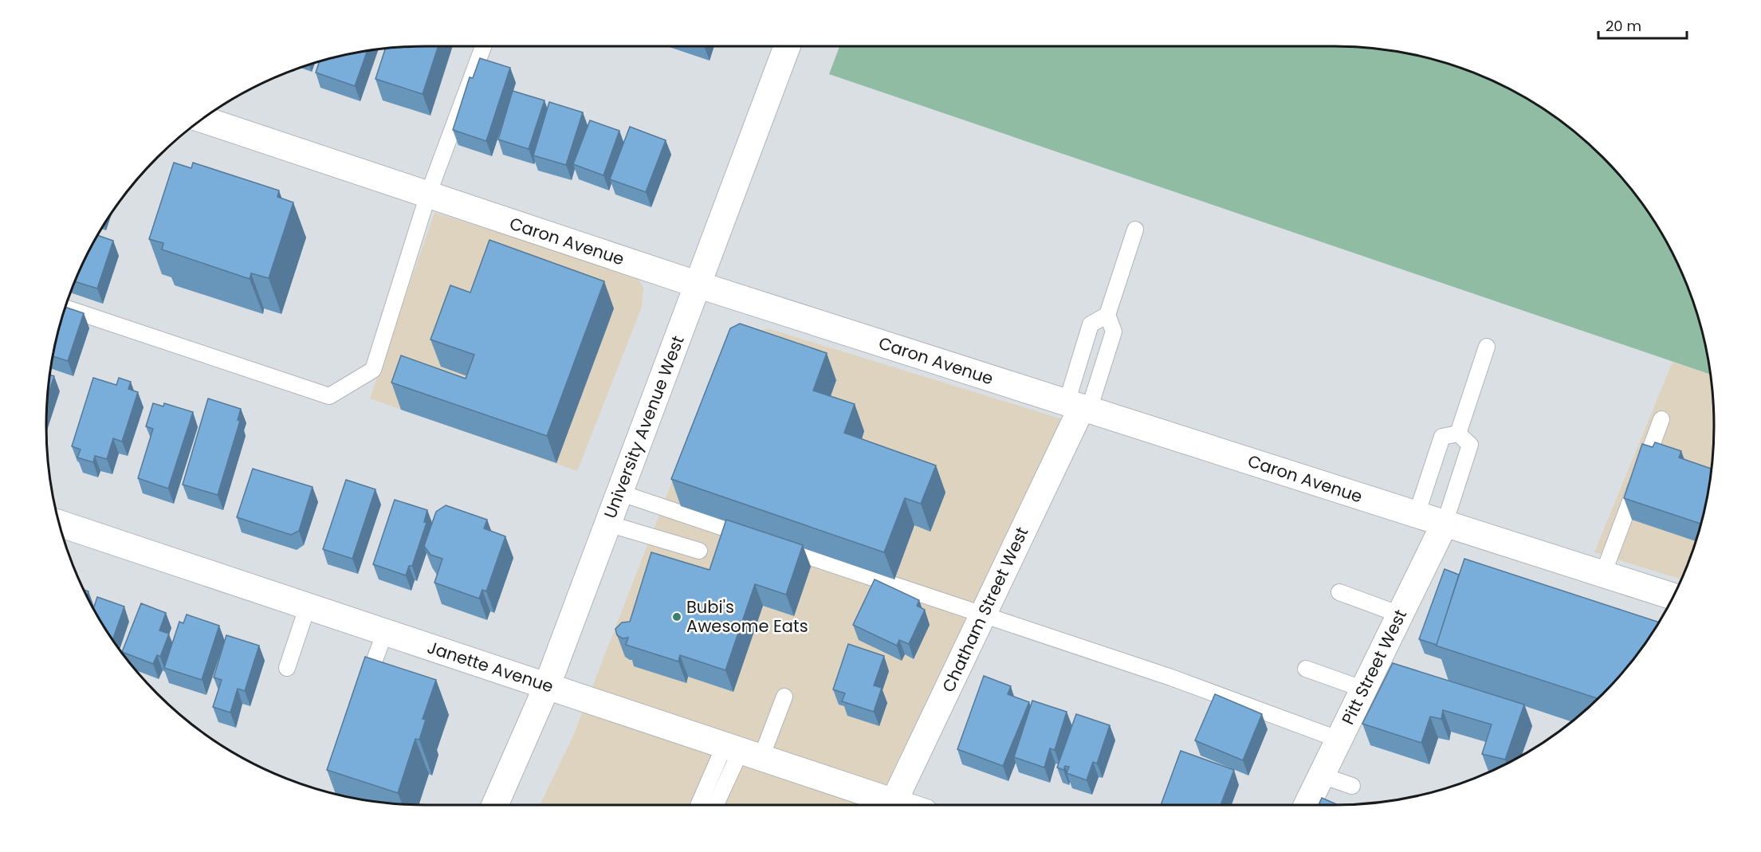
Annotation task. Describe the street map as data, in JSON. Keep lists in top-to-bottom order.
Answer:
{
  "streets": {
    "street": [
      "Caron Avenue",
      "University Avenue West",
      "Chatham Street West",
      "Janette Avenue",
      "Pitt Street West"
    ]
  },
  "crossings": [
    ["Caron Avenue", "University Avenue West"],
    ["Caron Avenue", "Chatham Street West"],
    ["Caron Avenue", "Pitt Street West"],
    ["University Avenue West", "Janette Avenue"]
  ],
  "places": ["Bubi's Awesome Eats"],
  "scale_bar": "20 m"
}
